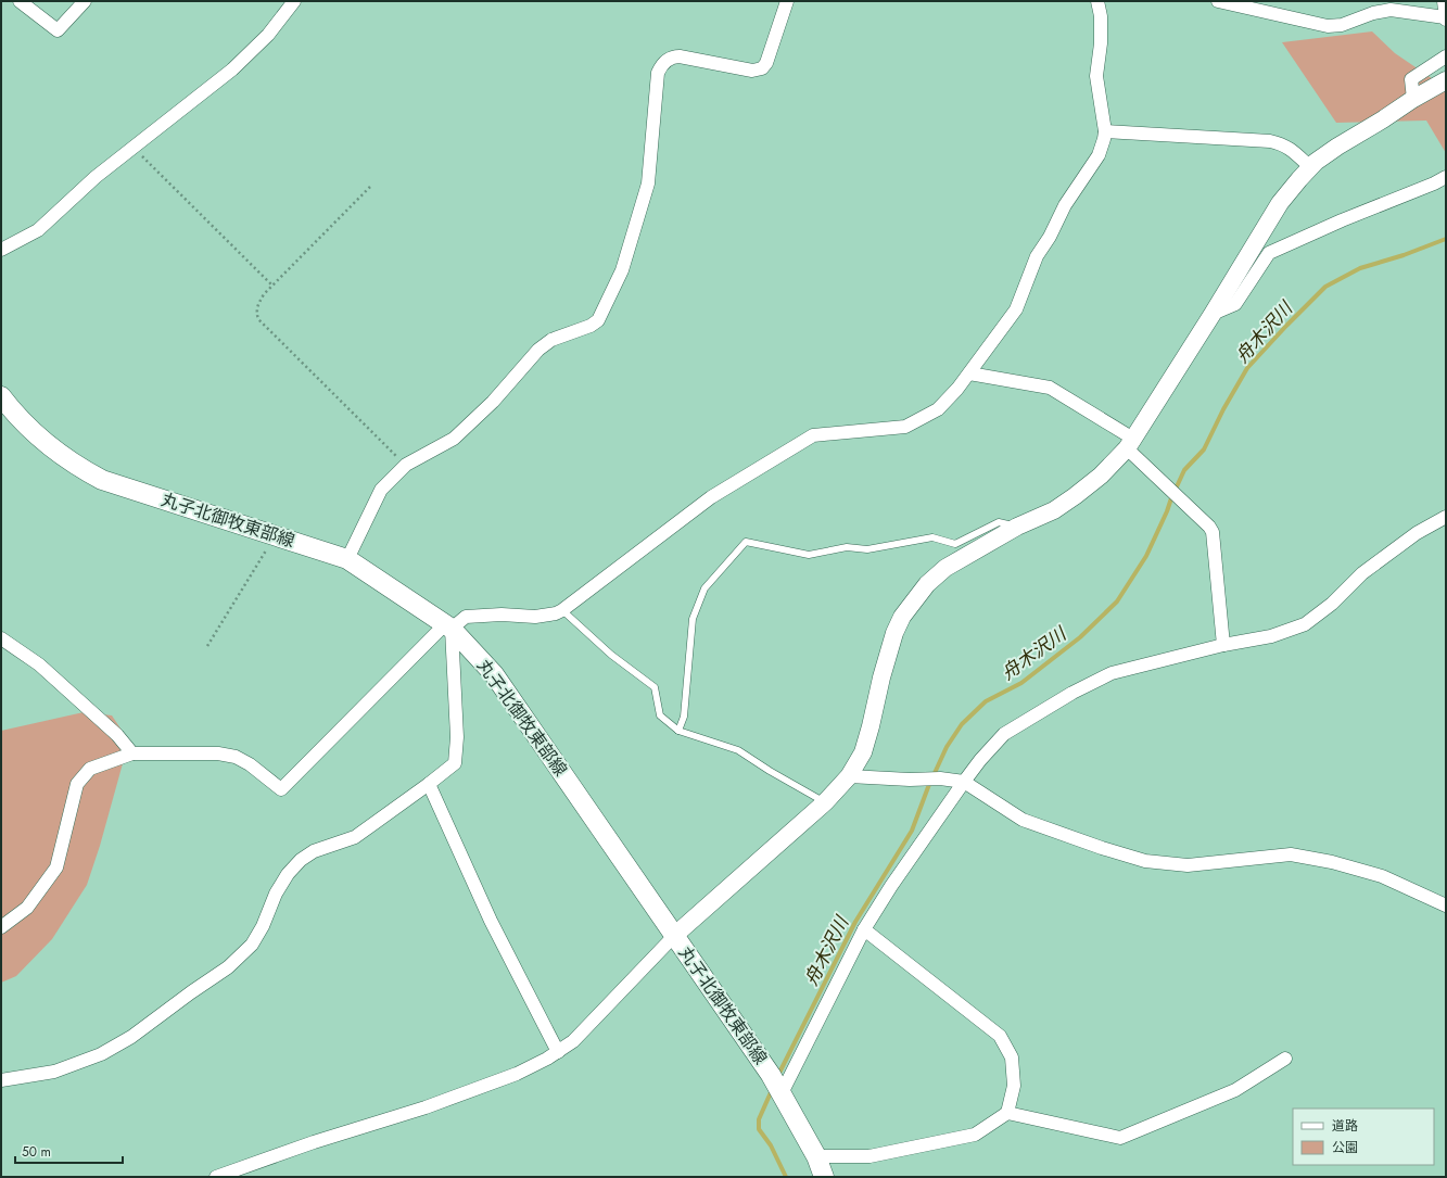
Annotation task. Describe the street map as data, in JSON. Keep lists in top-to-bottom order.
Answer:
{
  "streets": {
    "main road": ["丸子北御牧東部線"]
  },
  "water": ["舟木沢川"],
  "legend": ["道路", "公園"],
  "scale_bar": "50 m"
}
